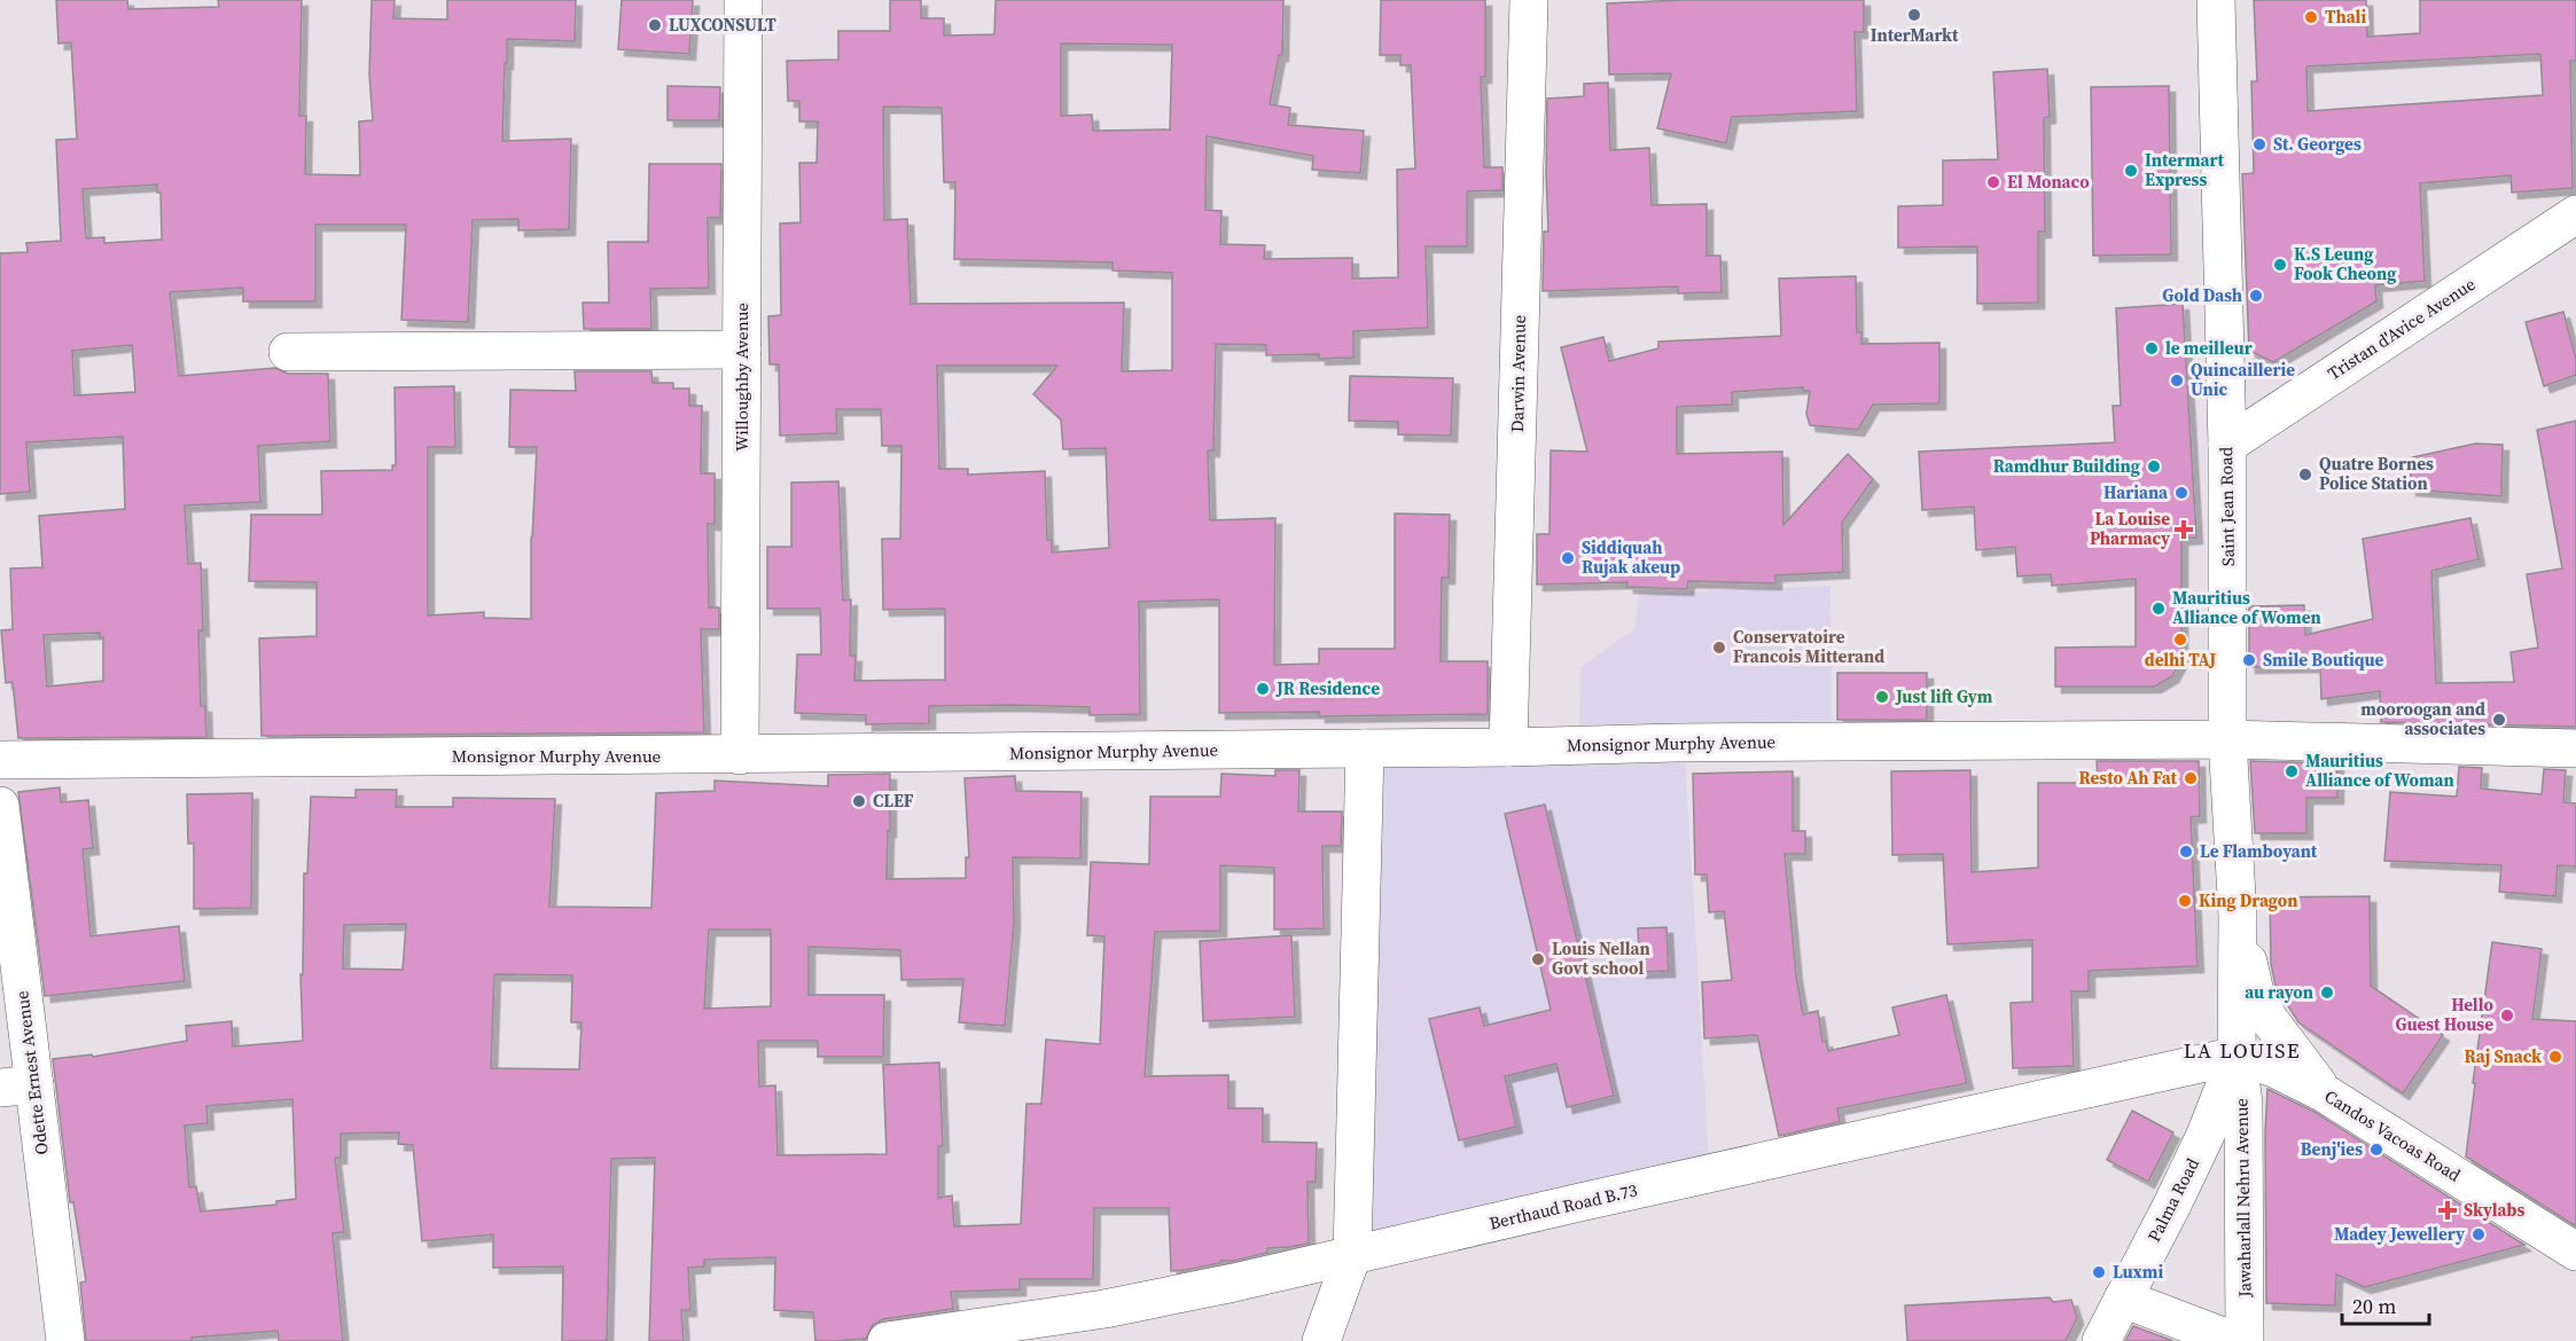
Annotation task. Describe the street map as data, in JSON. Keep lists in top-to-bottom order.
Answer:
{
  "streets": {
    "street": [
      "Tristan d'Avice Avenue",
      "Darwin Avenue",
      "Willoughby Avenue",
      "Saint Jean Road",
      "Monsignor Murphy Avenue",
      "Odette Ernest Avenue",
      "Candos Vacoas Road",
      "Jawaharlall Nehru Avenue",
      "Palma Road",
      "Berthaud Road B.73"
    ]
  },
  "crossings": [
    ["Tristan d'Avice Avenue", "Saint Jean Road"],
    ["Darwin Avenue", "Monsignor Murphy Avenue"],
    ["Willoughby Avenue", "Monsignor Murphy Avenue"],
    ["Saint Jean Road", "Monsignor Murphy Avenue"],
    ["Saint Jean Road", "Candos Vacoas Road"],
    ["Saint Jean Road", "Jawaharlall Nehru Avenue"],
    ["Saint Jean Road", "Palma Road"],
    ["Saint Jean Road", "Berthaud Road B.73"],
    ["Candos Vacoas Road", "Jawaharlall Nehru Avenue"],
    ["Candos Vacoas Road", "Palma Road"],
    ["Candos Vacoas Road", "Berthaud Road B.73"],
    ["Jawaharlall Nehru Avenue", "Palma Road"],
    ["Jawaharlall Nehru Avenue", "Berthaud Road B.73"],
    ["Palma Road", "Berthaud Road B.73"]
  ],
  "districts": ["LA LOUISE"],
  "places": {
    "other": [
      "InterMarkt",
      "Thali",
      "LUXCONSULT",
      "St. Georges",
      "Intermart Express",
      "El Monaco",
      "K.S Leung Fook Cheong",
      "Gold Dash",
      "le meilleur",
      "Quincaillerie Unic",
      "Ramdhur Building",
      "Quatre Bornes Police Station",
      "Hariana",
      "Siddiquah Rujak akeup",
      "Mauritius Alliance of Women",
      "delhi TAJ",
      "Conservatoire Francois Mitterand",
      "Smile Boutique",
      "JR Residence",
      "Just lift Gym",
      "mooroogan and associates",
      "Mauritius Alliance of Woman",
      "Resto Ah Fat",
      "CLEF",
      "Le Flamboyant",
      "King Dragon",
      "Louis Nellan Govt school",
      "au rayon",
      "Hello Guest House",
      "Raj Snack",
      "Benj'ies",
      "Madey Jewellery",
      "Luxmi"
    ],
    "health": ["La Louise Pharmacy", "Skylabs"]
  },
  "scale_bar": "20 m"
}
